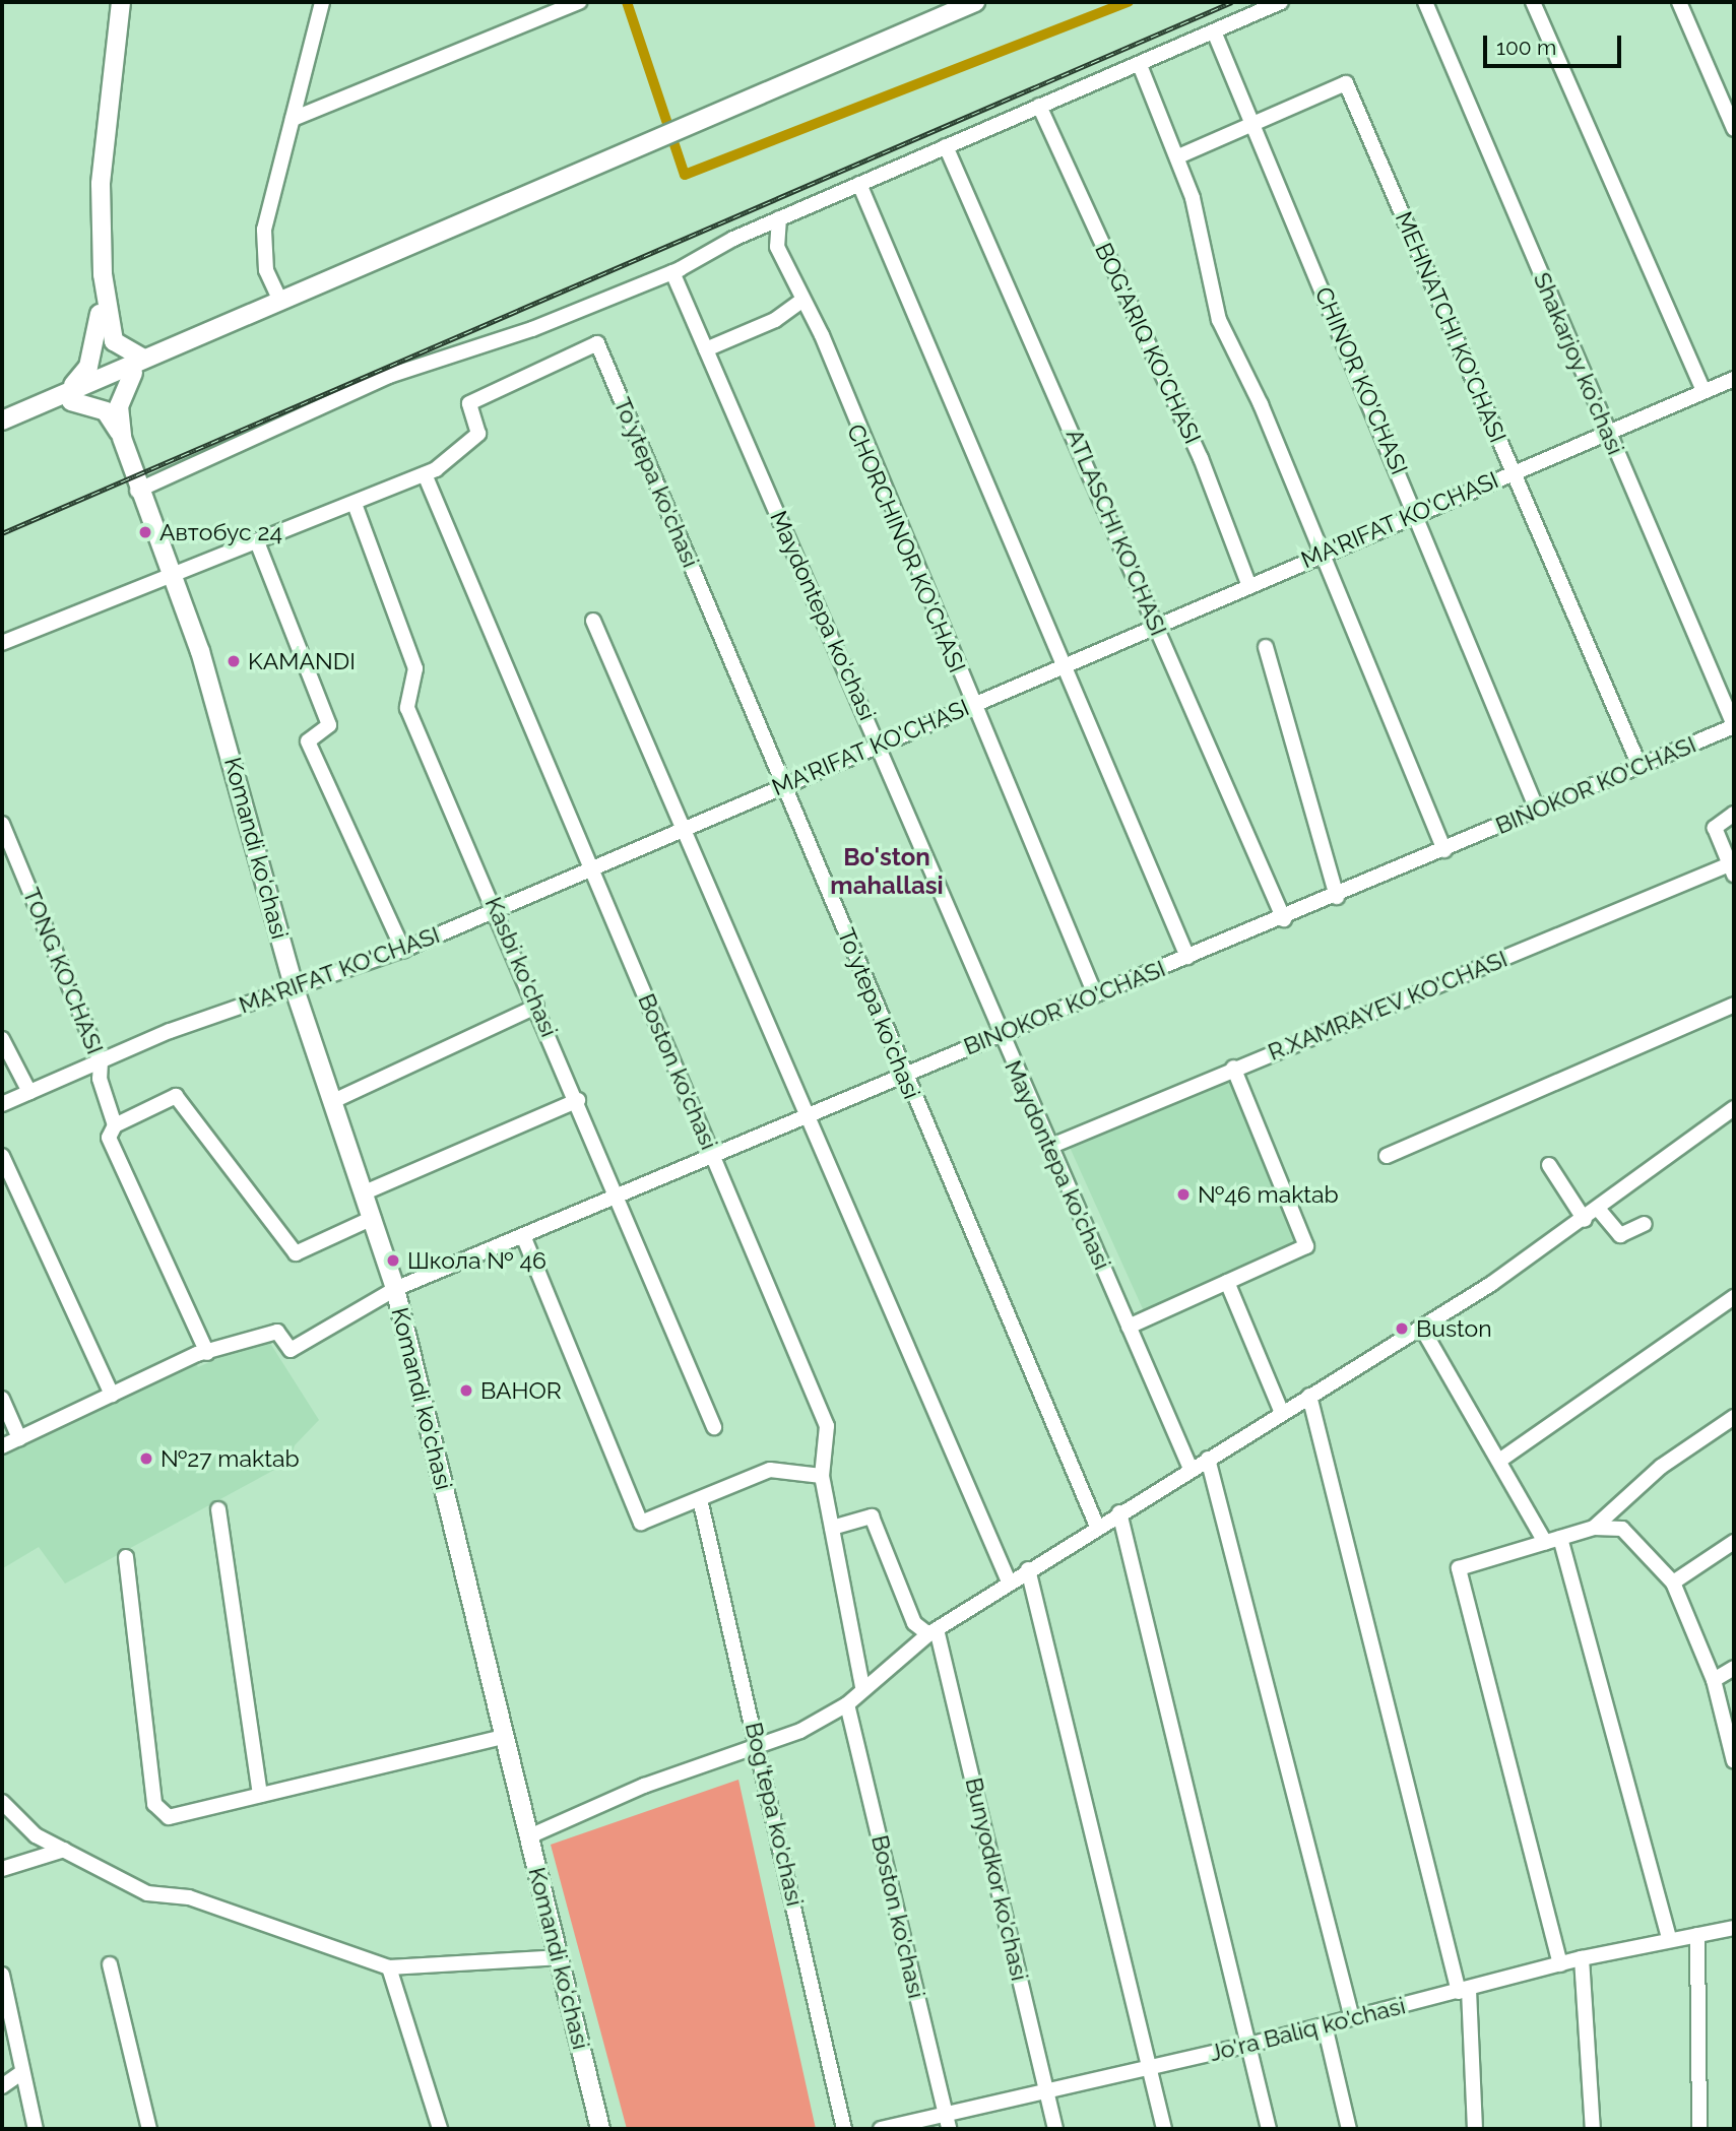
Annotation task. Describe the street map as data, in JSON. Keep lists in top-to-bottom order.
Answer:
{
  "streets": {
    "main road": ["Komandi ko‘chasi"],
    "street": [
      "MEHNATCHI KO'CHASI",
      "BOG'ARIQ KO'CHASI",
      "Shakarjoy ko'chasi",
      "CHINOR KO'CHASI",
      "To'ytepa ko'chasi",
      "MA'RIFAT KO'CHASI",
      "ATLASCHI KO'CHASI",
      "CHORCHINOR KO'CHASI",
      "Maydontepa ko'chasi",
      "BINOKOR KO'CHASI",
      "Kasbi ko'chasi",
      "TONG KO'CHASI",
      "R.XAMRAYEV KO'CHASI",
      "Boston ko'chasi",
      "Bog'tepa ko'chasi",
      "Bunyodkor ko'chasi",
      "Jo'ra Baliq ko'chasi"
    ]
  },
  "crossings": [
    ["MEHNATCHI KO'CHASI", "CHINOR KO'CHASI"],
    ["MEHNATCHI KO'CHASI", "MA'RIFAT KO'CHASI"],
    ["MEHNATCHI KO'CHASI", "BINOKOR KO'CHASI"],
    ["BOG'ARIQ KO'CHASI", "MA'RIFAT KO'CHASI"],
    ["Shakarjoy ko'chasi", "MA'RIFAT KO'CHASI"],
    ["Shakarjoy ko'chasi", "BINOKOR KO'CHASI"],
    ["CHINOR KO'CHASI", "MA'RIFAT KO'CHASI"],
    ["CHINOR KO'CHASI", "BINOKOR KO'CHASI"],
    ["To'ytepa ko'chasi", "MA'RIFAT KO'CHASI"],
    ["To'ytepa ko'chasi", "BINOKOR KO'CHASI"],
    ["To'ytepa ko'chasi", "Boston ko'chasi"],
    ["MA'RIFAT KO'CHASI", "ATLASCHI KO'CHASI"],
    ["MA'RIFAT KO'CHASI", "CHORCHINOR KO'CHASI"],
    ["MA'RIFAT KO'CHASI", "Maydontepa ko'chasi"],
    ["MA'RIFAT KO'CHASI", "Komandi ko‘chasi"],
    ["MA'RIFAT KO'CHASI", "Kasbi ko'chasi"],
    ["MA'RIFAT KO'CHASI", "TONG KO'CHASI"],
    ["MA'RIFAT KO'CHASI", "Boston ko'chasi"],
    ["ATLASCHI KO'CHASI", "BINOKOR KO'CHASI"],
    ["CHORCHINOR KO'CHASI", "BINOKOR KO'CHASI"],
    ["Maydontepa ko'chasi", "BINOKOR KO'CHASI"],
    ["Maydontepa ko'chasi", "R.XAMRAYEV KO'CHASI"],
    ["BINOKOR KO'CHASI", "Komandi ko‘chasi"],
    ["BINOKOR KO'CHASI", "Kasbi ko'chasi"],
    ["BINOKOR KO'CHASI", "TONG KO'CHASI"],
    ["BINOKOR KO'CHASI", "Boston ko'chasi"],
    ["Boston ko'chasi", "Jo'ra Baliq ko'chasi"],
    ["Bunyodkor ko'chasi", "Jo'ra Baliq ko'chasi"]
  ],
  "districts": ["Bo'ston mahallasi"],
  "places": [
    "Автобус 24",
    "KAMANDI",
    "№46 maktab",
    "Школа № 46",
    "Buston",
    "BAHOR",
    "№27 maktab"
  ],
  "scale_bar": "100 m"
}
